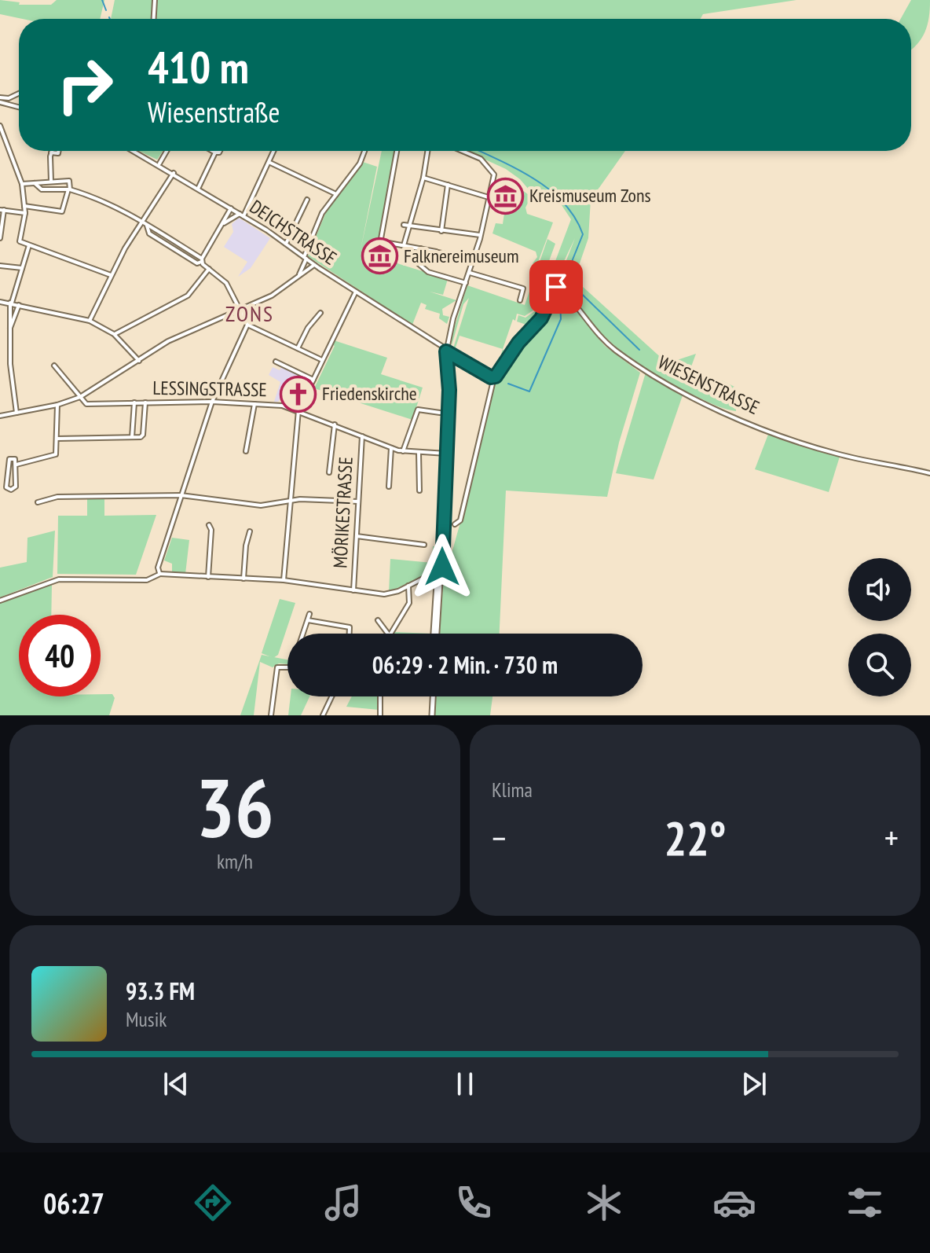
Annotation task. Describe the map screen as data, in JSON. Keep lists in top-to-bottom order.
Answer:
{
  "streets": {
    "street": [
      "DEICHSTRASSE",
      "WIESENSTRASSE",
      "LESSINGSTRASSE",
      "MÖRIKESTRASSE"
    ]
  },
  "crossings": [
    ["LESSINGSTRASSE", "MÖRIKESTRASSE"]
  ],
  "districts": ["ZONS"],
  "places": {
    "museum": ["Kreismuseum Zons", "Falknereimuseum"],
    "church": ["Friedenskirche"]
  },
  "page": {
    "turn": ["410 m", "Wiesenstraße"],
    "limit": "40",
    "trip": "06:29 · 2 Min. · 730 m",
    "tile": [
      ["36", "km/h"],
      "Klima"
    ],
    "heat": ["−", "22°", "+"],
    "song": ["93.3 FM", "Musik"],
    "tabs": "06:27"
  }
}
